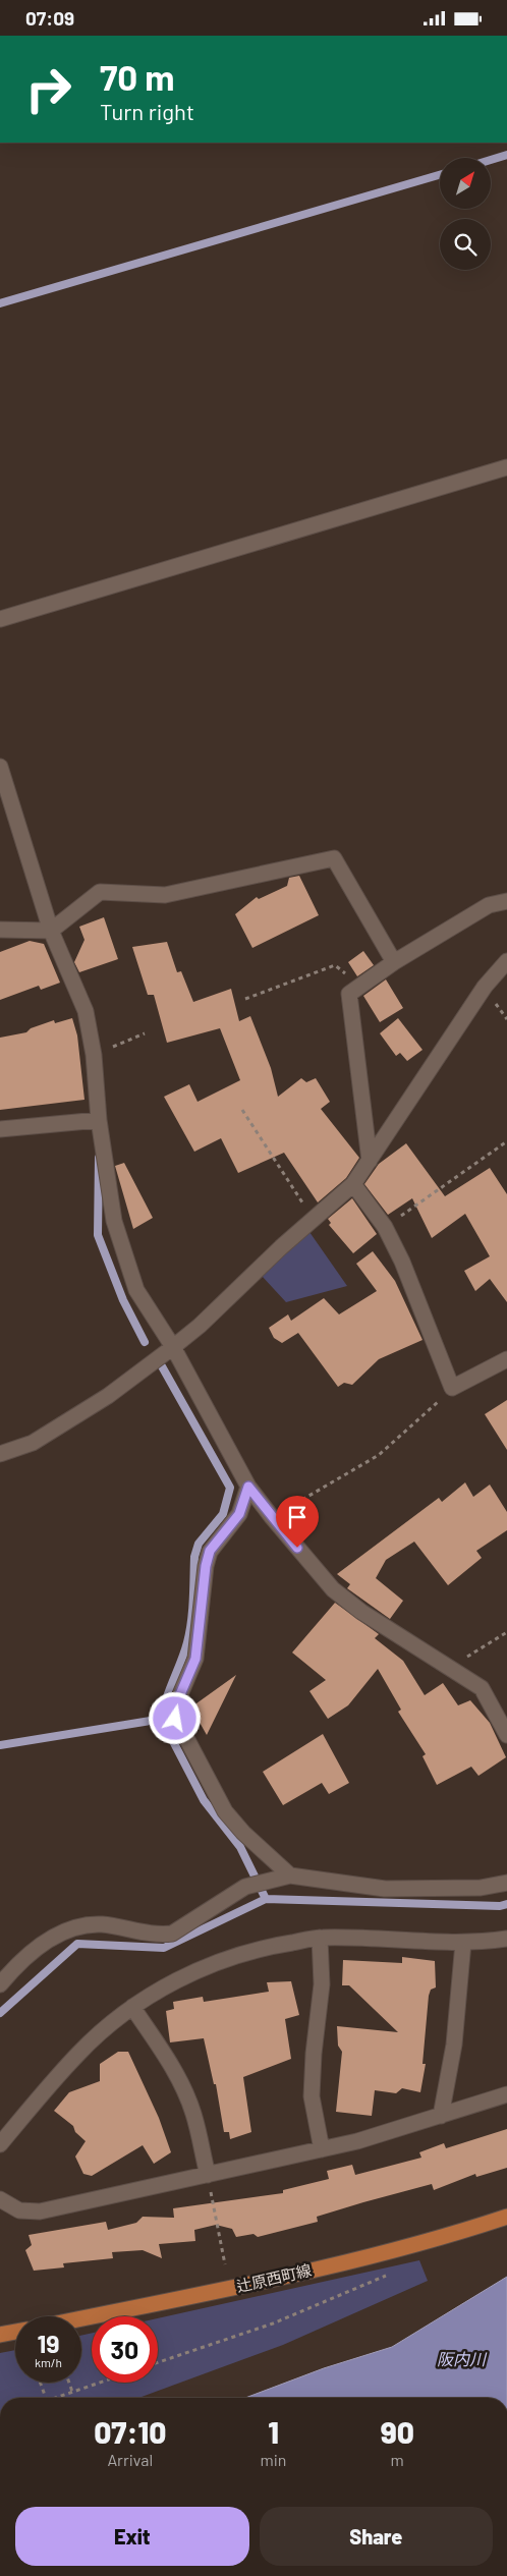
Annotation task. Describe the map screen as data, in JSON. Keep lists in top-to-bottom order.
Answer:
{
  "streets": {
    "main road": ["辻原西町線"]
  },
  "water": ["阪内川"],
  "north": "top right",
  "page": {
    "status": "07:09",
    "turn": ["70 m", "Turn right"],
    "speed": "19 km/h",
    "limit": "30",
    "eta": [
      "07:10",
      "Arrival",
      "1",
      "min",
      "90",
      "m"
    ],
    "buttons": ["Exit", "Share"]
  }
}
